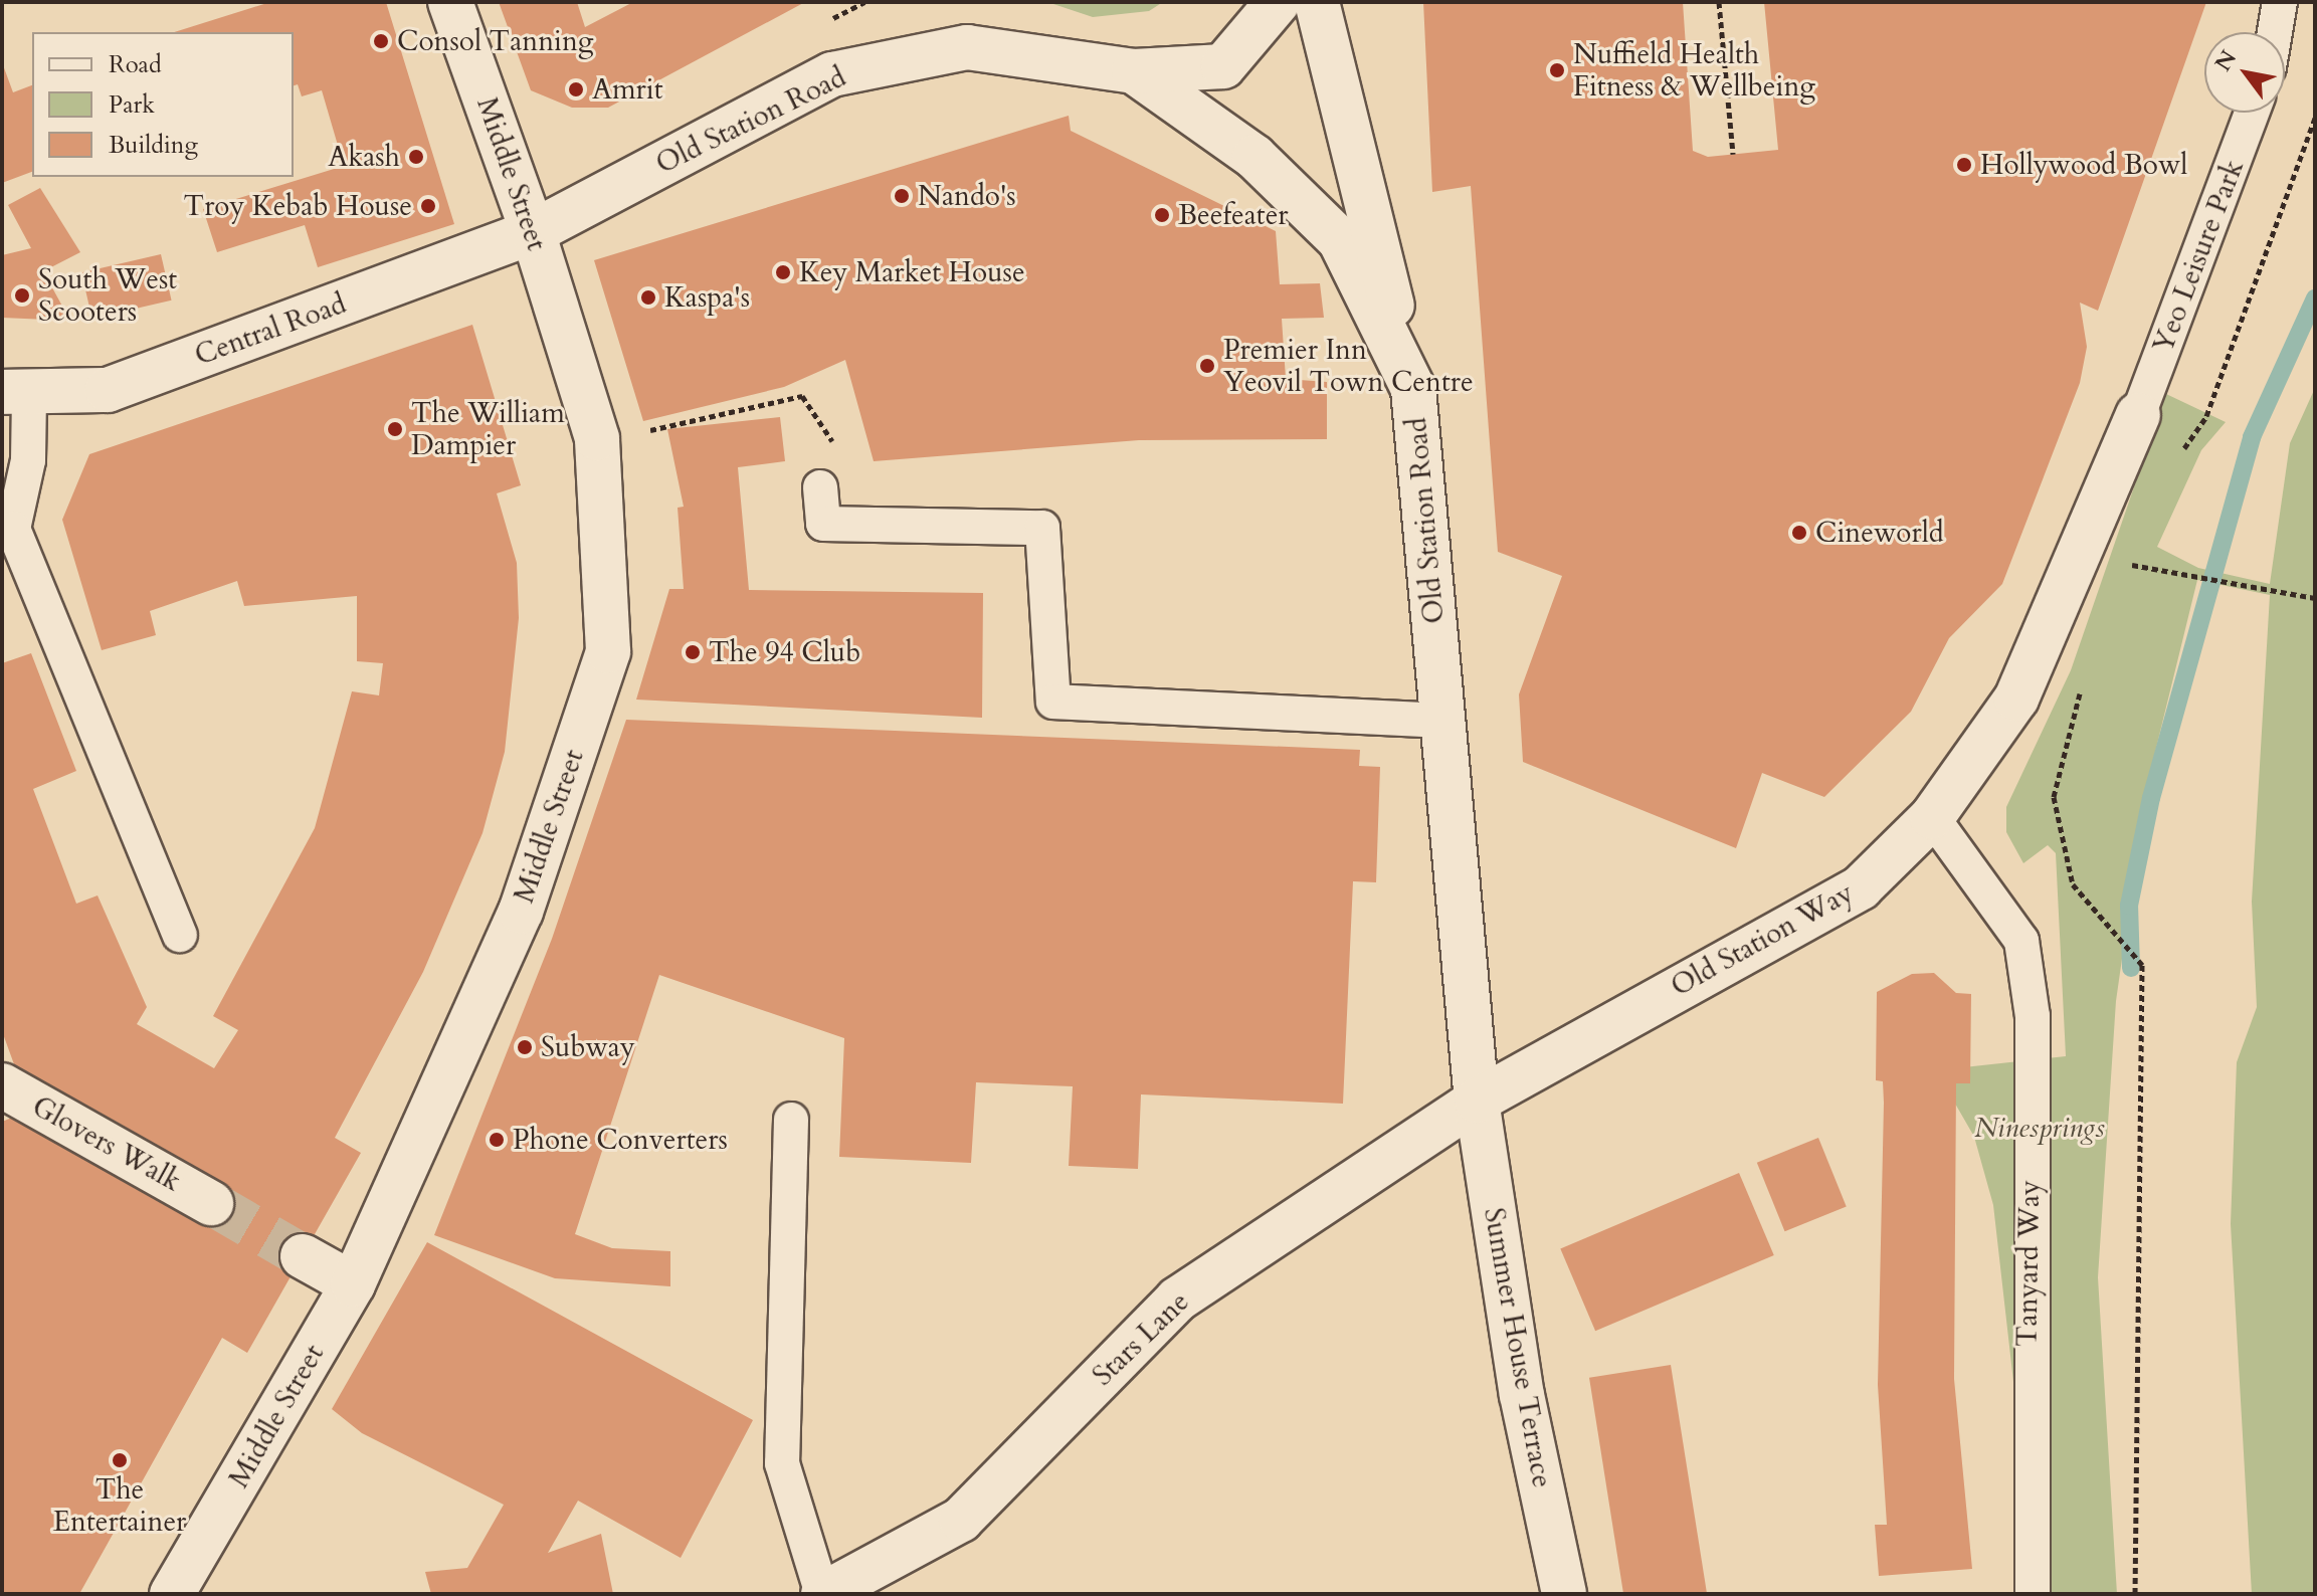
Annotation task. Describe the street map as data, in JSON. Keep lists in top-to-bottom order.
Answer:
{
  "streets": {
    "street": [
      "Old Station Road",
      "Middle Street",
      "Central Road",
      "Old Station Way",
      "Glovers Walk",
      "Stars Lane",
      "Summer House Terrace"
    ],
    "lane": ["Yeo Leisure Park", "Tanyard Way"]
  },
  "crossings": [
    ["Old Station Road", "Middle Street"],
    ["Old Station Road", "Central Road"],
    ["Old Station Road", "Old Station Way"],
    ["Old Station Road", "Stars Lane"],
    ["Old Station Road", "Summer House Terrace"],
    ["Middle Street", "Central Road"],
    ["Yeo Leisure Park", "Old Station Way"],
    ["Old Station Way", "Tanyard Way"],
    ["Old Station Way", "Stars Lane"],
    ["Old Station Way", "Summer House Terrace"],
    ["Stars Lane", "Summer House Terrace"]
  ],
  "parks": ["Ninesprings"],
  "places": [
    "Consol Tanning",
    "Nuffield Health Fitness & Wellbeing",
    "Amrit",
    "Akash",
    "Hollywood Bowl",
    "Nando's",
    "Troy Kebab House",
    "Beefeater",
    "Key Market House",
    "South West Scooters",
    "Kaspa's",
    "Premier Inn Yeovil Town Centre",
    "The William Dampier",
    "Cineworld",
    "The 94 Club",
    "Subway",
    "Phone Converters",
    "The Entertainer"
  ],
  "legend": ["Road", "Park", "Building"],
  "north": "top left"
}
